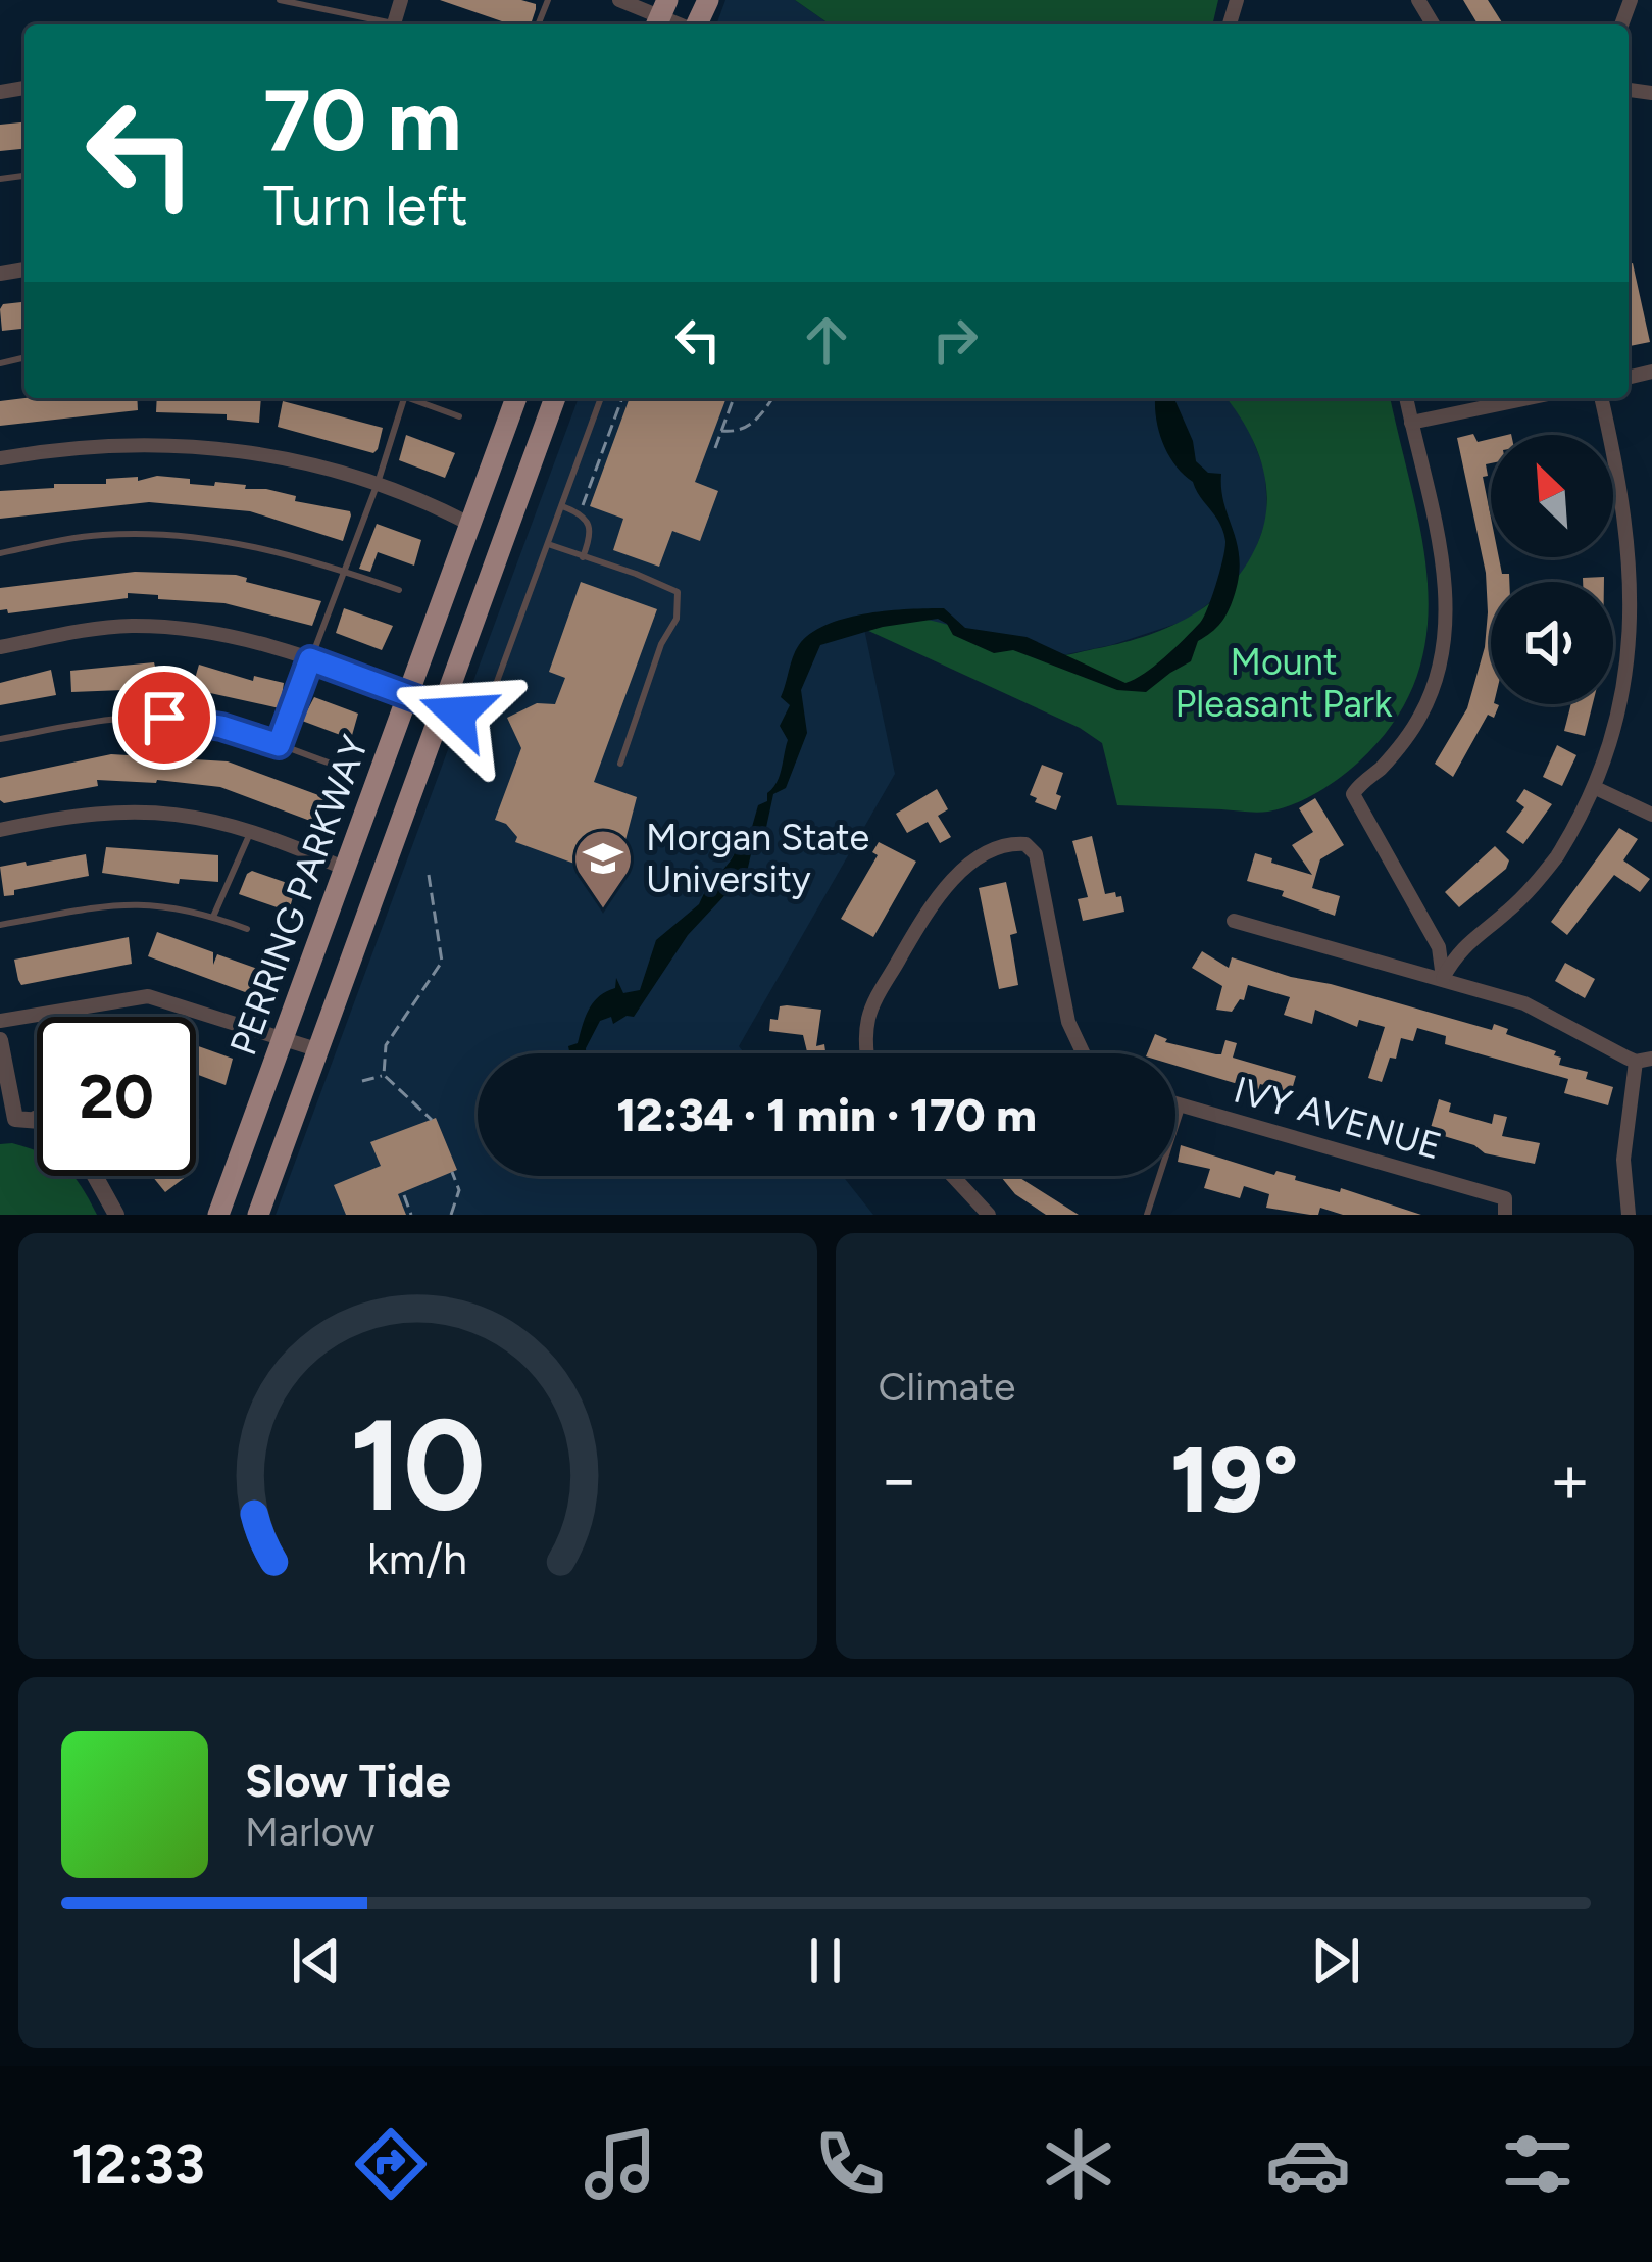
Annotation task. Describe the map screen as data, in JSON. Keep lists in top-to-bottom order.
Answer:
{
  "streets": {
    "main road": ["PERRING PARKWAY"],
    "street": ["IVY AVENUE"]
  },
  "parks": ["Mount Pleasant Park"],
  "places": {
    "school or university": ["Morgan State University"]
  },
  "north": "top left",
  "page": {
    "turn": ["70 m", "Turn left"],
    "limit": "20",
    "trip": "12:34 · 1 min · 170 m",
    "tile": "Climate",
    "heat": ["−", "19°", "+"],
    "song": ["Slow Tide", "Marlow"],
    "tabs": "12:33",
    "gauge": ["10", "km/h"]
  }
}
